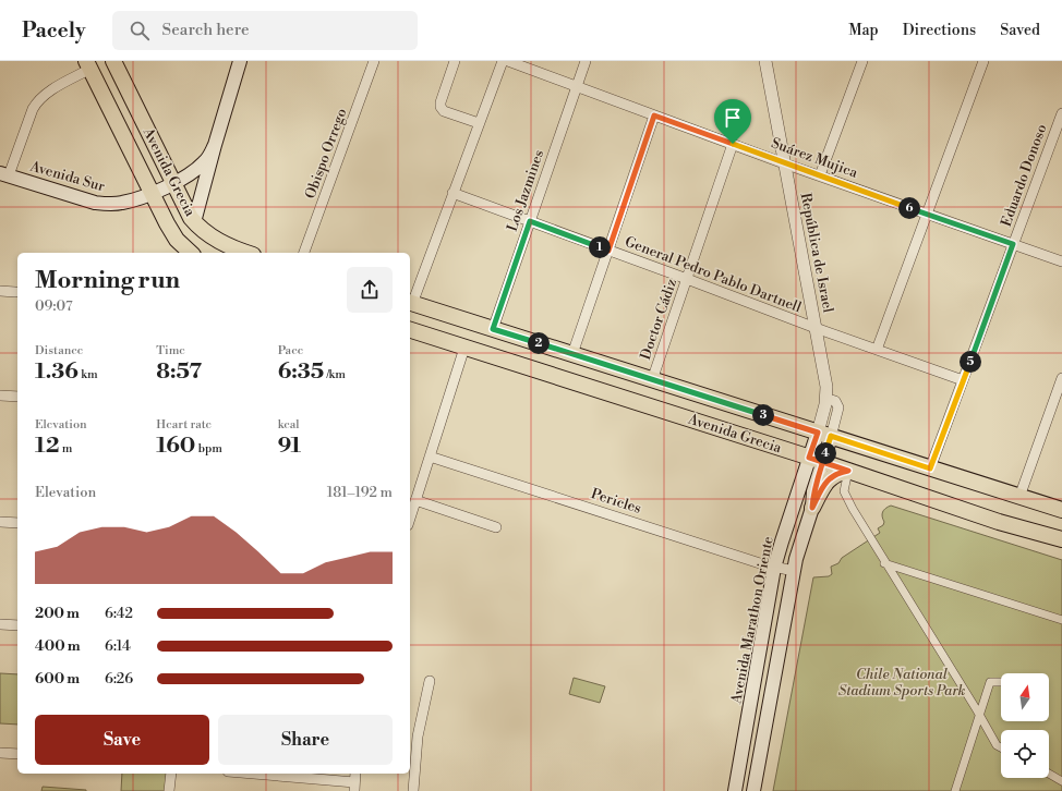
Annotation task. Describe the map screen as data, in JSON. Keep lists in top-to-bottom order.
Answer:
{
  "streets": {
    "main road": ["Avenida Grecia", "Avenida Sur", "Avenida Marathon Oriente"],
    "street": [
      "Obispo Orrego",
      "Suárez Mujica",
      "Eduardo Donoso",
      "Los Jazmines",
      "República de Israel",
      "General Pedro Pablo Dartnell",
      "Doctor Cádiz",
      "Pericles"
    ]
  },
  "crossings": [
    ["Suárez Mujica", "Eduardo Donoso"],
    ["Suárez Mujica", "Los Jazmines"],
    ["Suárez Mujica", "República de Israel"],
    ["Suárez Mujica", "Doctor Cádiz"],
    ["Avenida Grecia", "Eduardo Donoso"],
    ["Avenida Grecia", "Avenida Sur"],
    ["Avenida Grecia", "Los Jazmines"],
    ["Avenida Grecia", "República de Israel"],
    ["Avenida Grecia", "Doctor Cádiz"],
    ["Avenida Grecia", "Avenida Marathon Oriente"],
    ["Eduardo Donoso", "General Pedro Pablo Dartnell"],
    ["Los Jazmines", "General Pedro Pablo Dartnell"],
    ["República de Israel", "General Pedro Pablo Dartnell"],
    ["República de Israel", "Avenida Marathon Oriente"],
    ["General Pedro Pablo Dartnell", "Doctor Cádiz"],
    ["Pericles", "Avenida Marathon Oriente"]
  ],
  "parks": ["Chile National Stadium Sports Park"],
  "north": "top",
  "page": {
    "header": "Pacely",
    "search": "Search here",
    "nav": ["Map", "Directions", "Saved"],
    "pins": [
      "6",
      "1",
      "2",
      "5",
      "3",
      "4"
    ],
    "heading": ["Morning run", "09:07"],
    "stats": [
      ["Distance", "1.36 km"],
      ["Time", "8:57"],
      ["Pace", "6:35 /km"],
      ["Elevation", "12 m"],
      ["Heart rate", "160 bpm"],
      ["kcal", "91"]
    ],
    "chart": ["Elevation", "181–192 m"],
    "list": [
      {
        "name": "200 m",
        "note": "6:42"
      },
      {
        "name": "400 m",
        "note": "6:14"
      },
      {
        "name": "600 m",
        "note": "6:26"
      }
    ],
    "buttons": ["Save", "Share"]
  }
}
